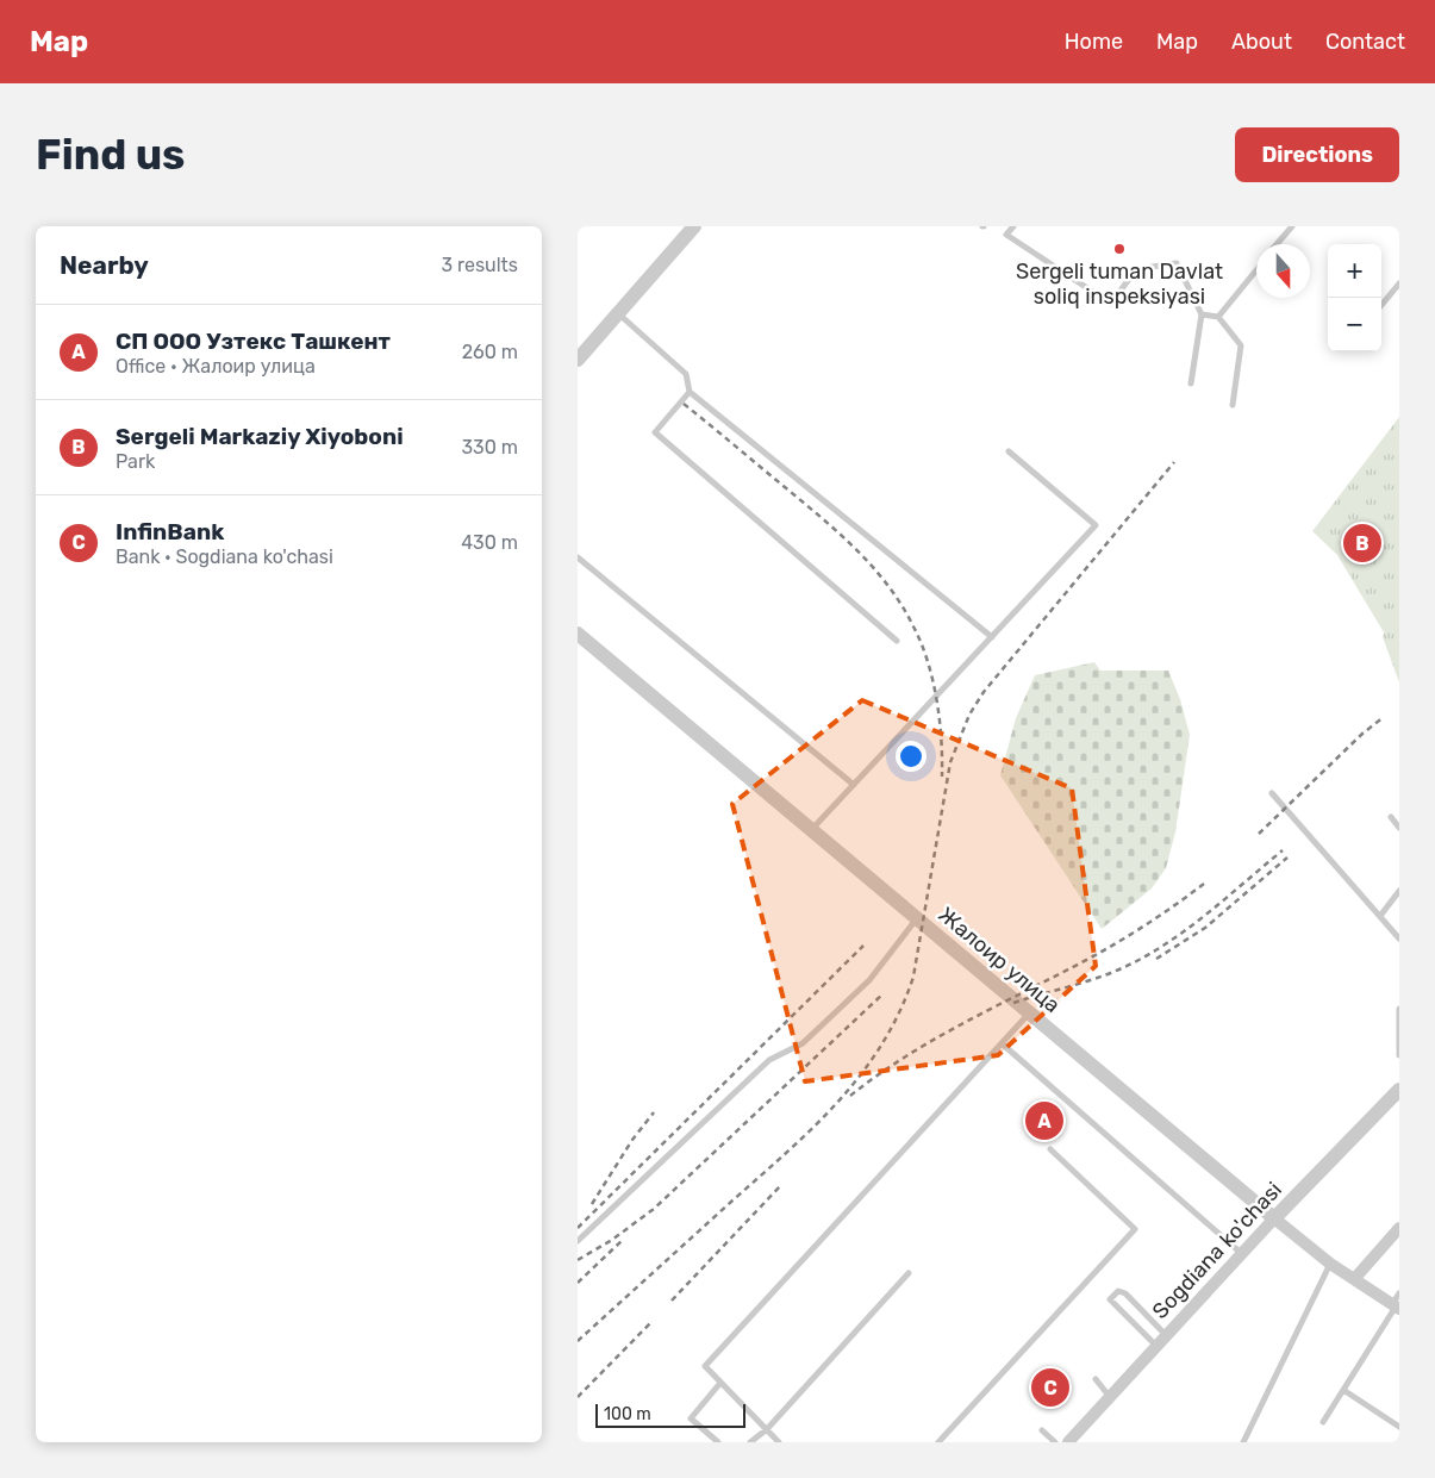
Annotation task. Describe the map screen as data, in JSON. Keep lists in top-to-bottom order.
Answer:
{
  "streets": {
    "street": ["Жалоир улица", "Sogdiana ko'chasi"]
  },
  "crossings": [
    ["Жалоир улица", "Sogdiana ko'chasi"]
  ],
  "places": ["Sergeli tuman Davlat soliq inspeksiyasi"],
  "scale_bar": "100 m",
  "north": "bottom",
  "page": {
    "header": "Map",
    "nav": [
      "Home",
      "Map",
      "About",
      "Contact"
    ],
    "buttons": "Directions",
    "title": "Find us",
    "heading": ["Nearby", "3 results"],
    "map_buttons": ["+", "−"],
    "list": [
      {
        "mark": "A",
        "name": "СП ООО Узтекс Ташкент",
        "note": "Office · Жалоир улица",
        "value": "260 m"
      },
      {
        "mark": "B",
        "name": "Sergeli Markaziy Xiyoboni",
        "note": "Park",
        "value": "330 m"
      },
      {
        "mark": "C",
        "name": "InfinBank",
        "note": "Bank · Sogdiana ko'chasi",
        "value": "430 m"
      }
    ],
    "pins": ["B", "A", "C"],
    "scale": "100 m"
  }
}
